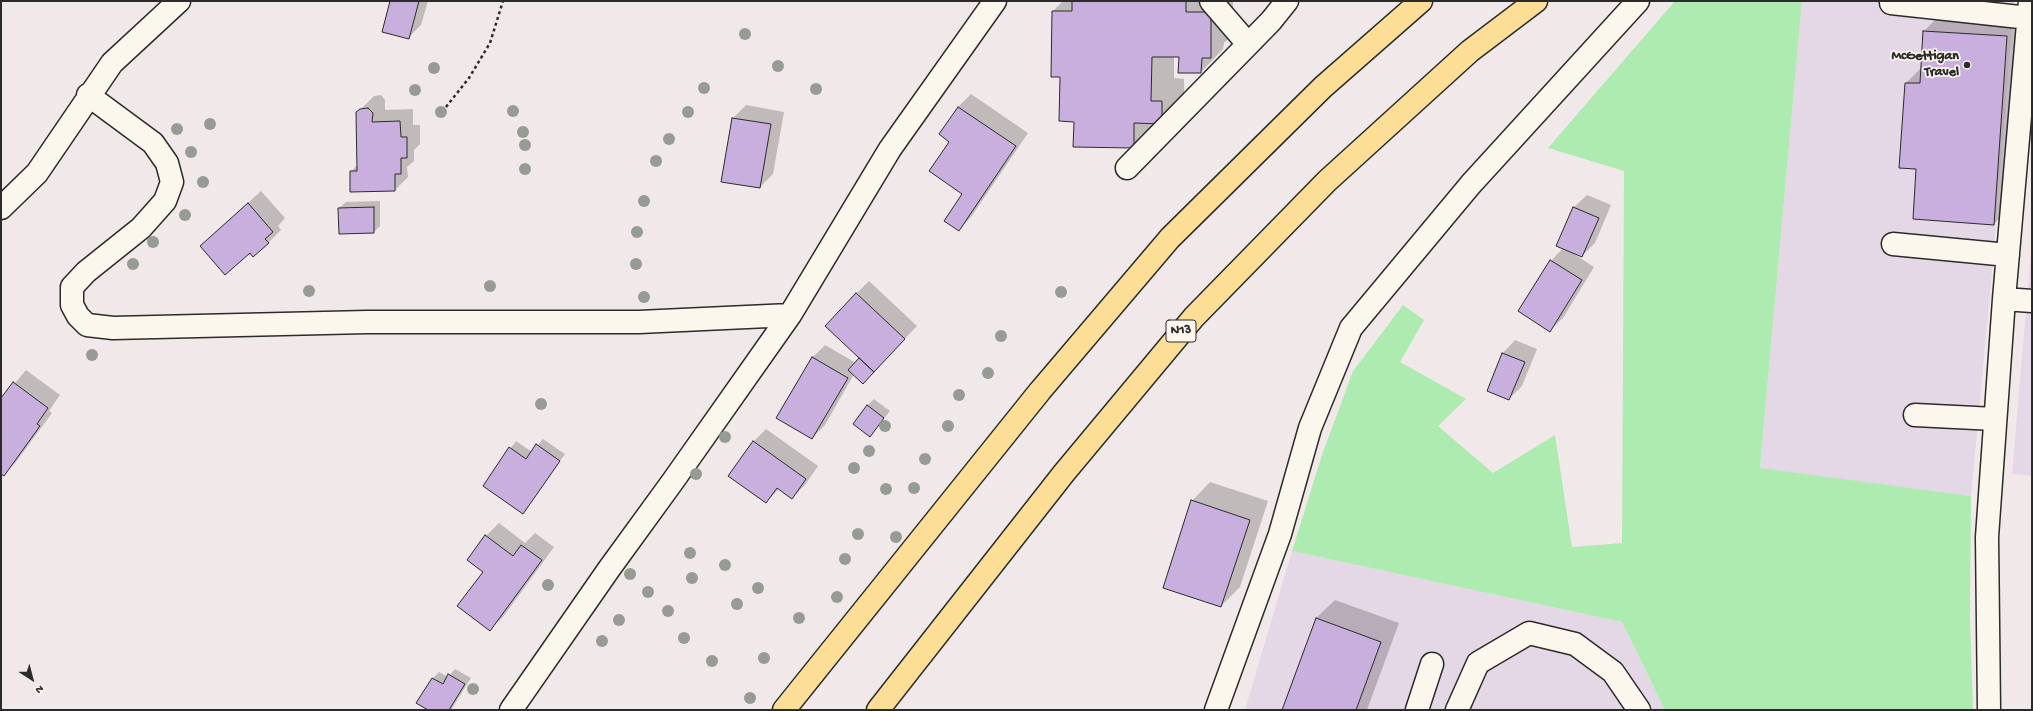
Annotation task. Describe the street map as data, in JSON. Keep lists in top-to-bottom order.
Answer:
{
  "streets": {
    "highway": ["N13"]
  },
  "places": ["McGettigan Travel"],
  "north": "bottom right"
}
